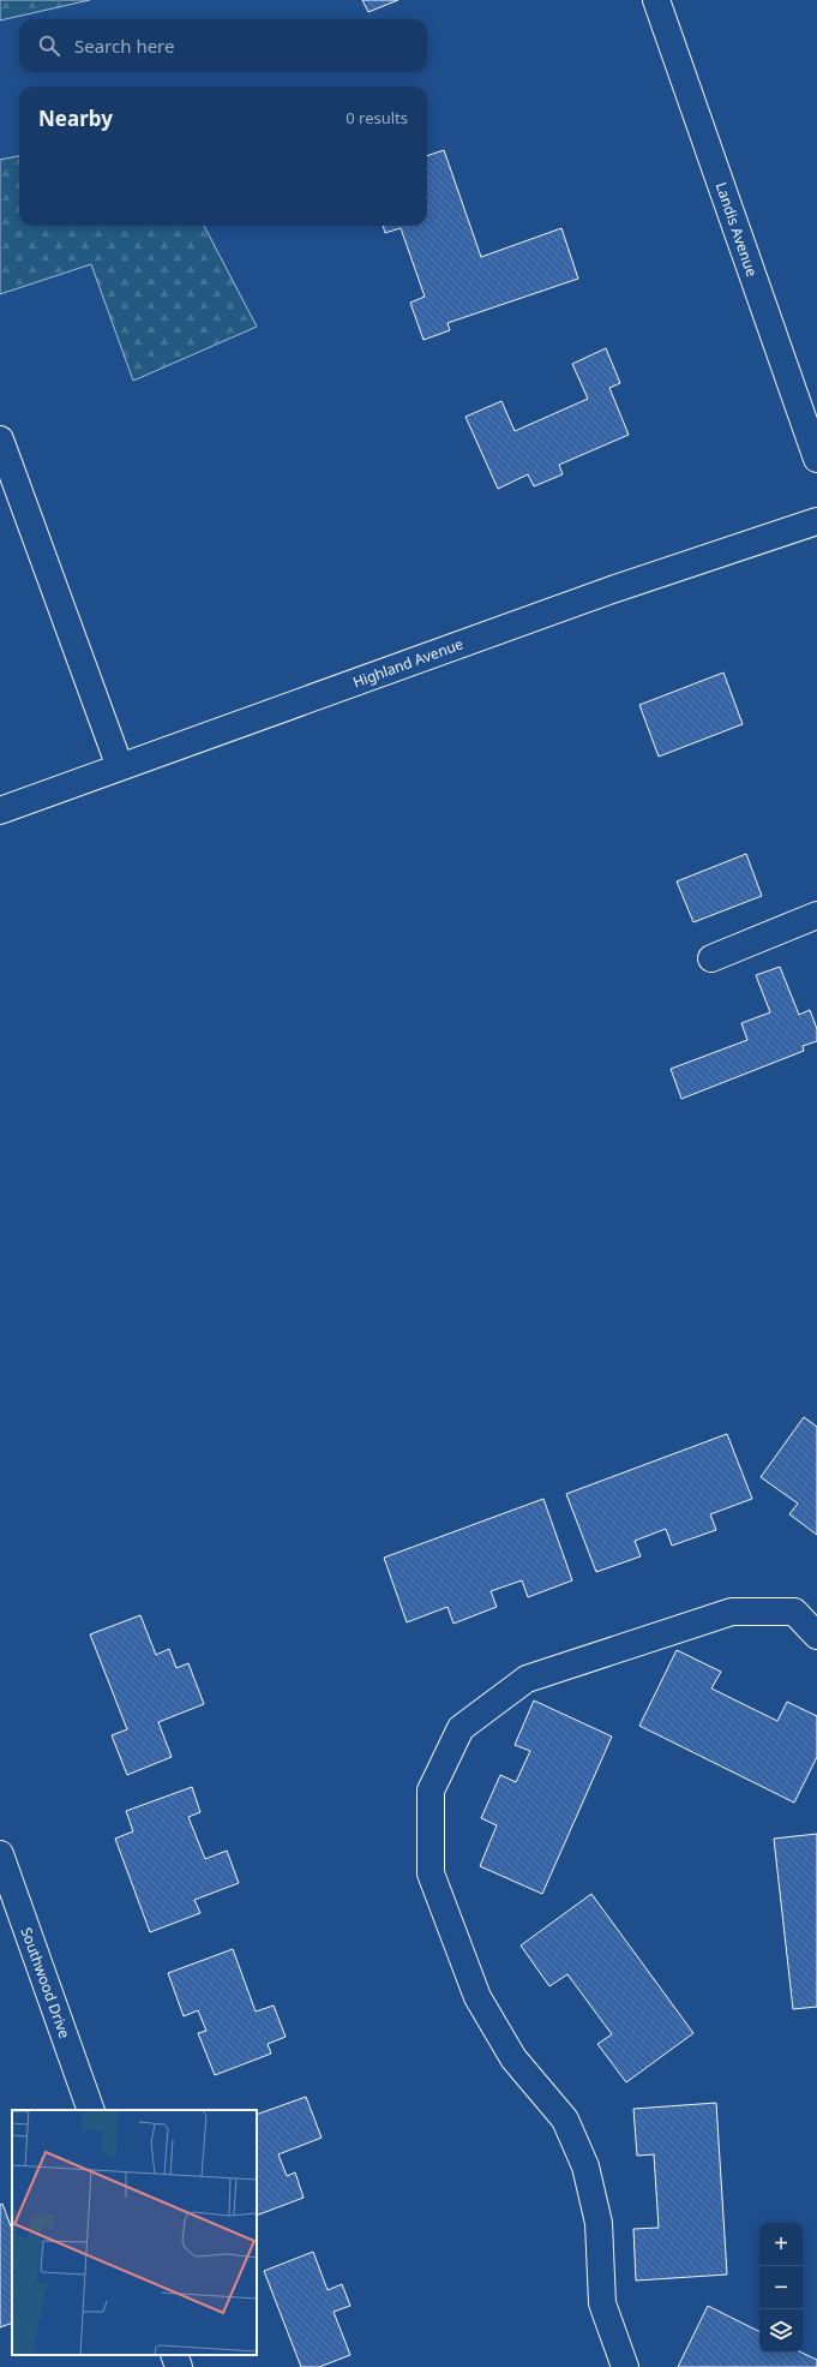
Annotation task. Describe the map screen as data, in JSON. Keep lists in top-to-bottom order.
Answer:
{
  "streets": {
    "street": ["Landis Avenue", "Highland Avenue", "Southwood Drive"]
  },
  "page": {
    "search": "Search here",
    "heading": ["Nearby", "0 results"],
    "map_buttons": ["+", "−"]
  }
}
